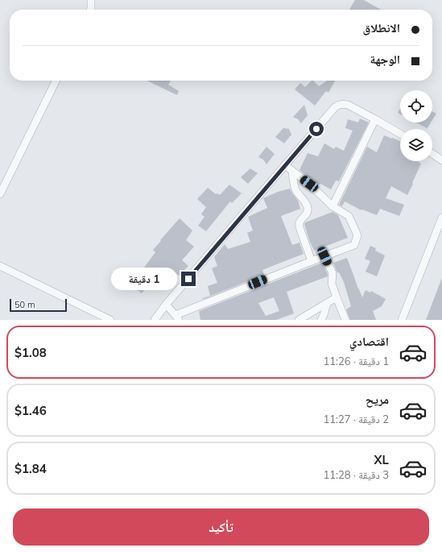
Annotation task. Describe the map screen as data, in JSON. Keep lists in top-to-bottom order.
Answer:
{
  "scale_bar": "50 m",
  "page": {
    "banner": ["الانطلاق", "الوجهة"],
    "bubble": "1 دقيقة",
    "scale": "50 m",
    "list": [
      {
        "name": "اقتصادي",
        "note": "1 دقيقة · 11:26",
        "value": "$1.08"
      },
      {
        "name": "مريح",
        "note": "2 دقيقة · 11:27",
        "value": "$1.46"
      },
      {
        "name": "XL",
        "note": "3 دقيقة · 11:28",
        "value": "$1.84"
      }
    ],
    "buttons": "تأكيد"
  }
}
